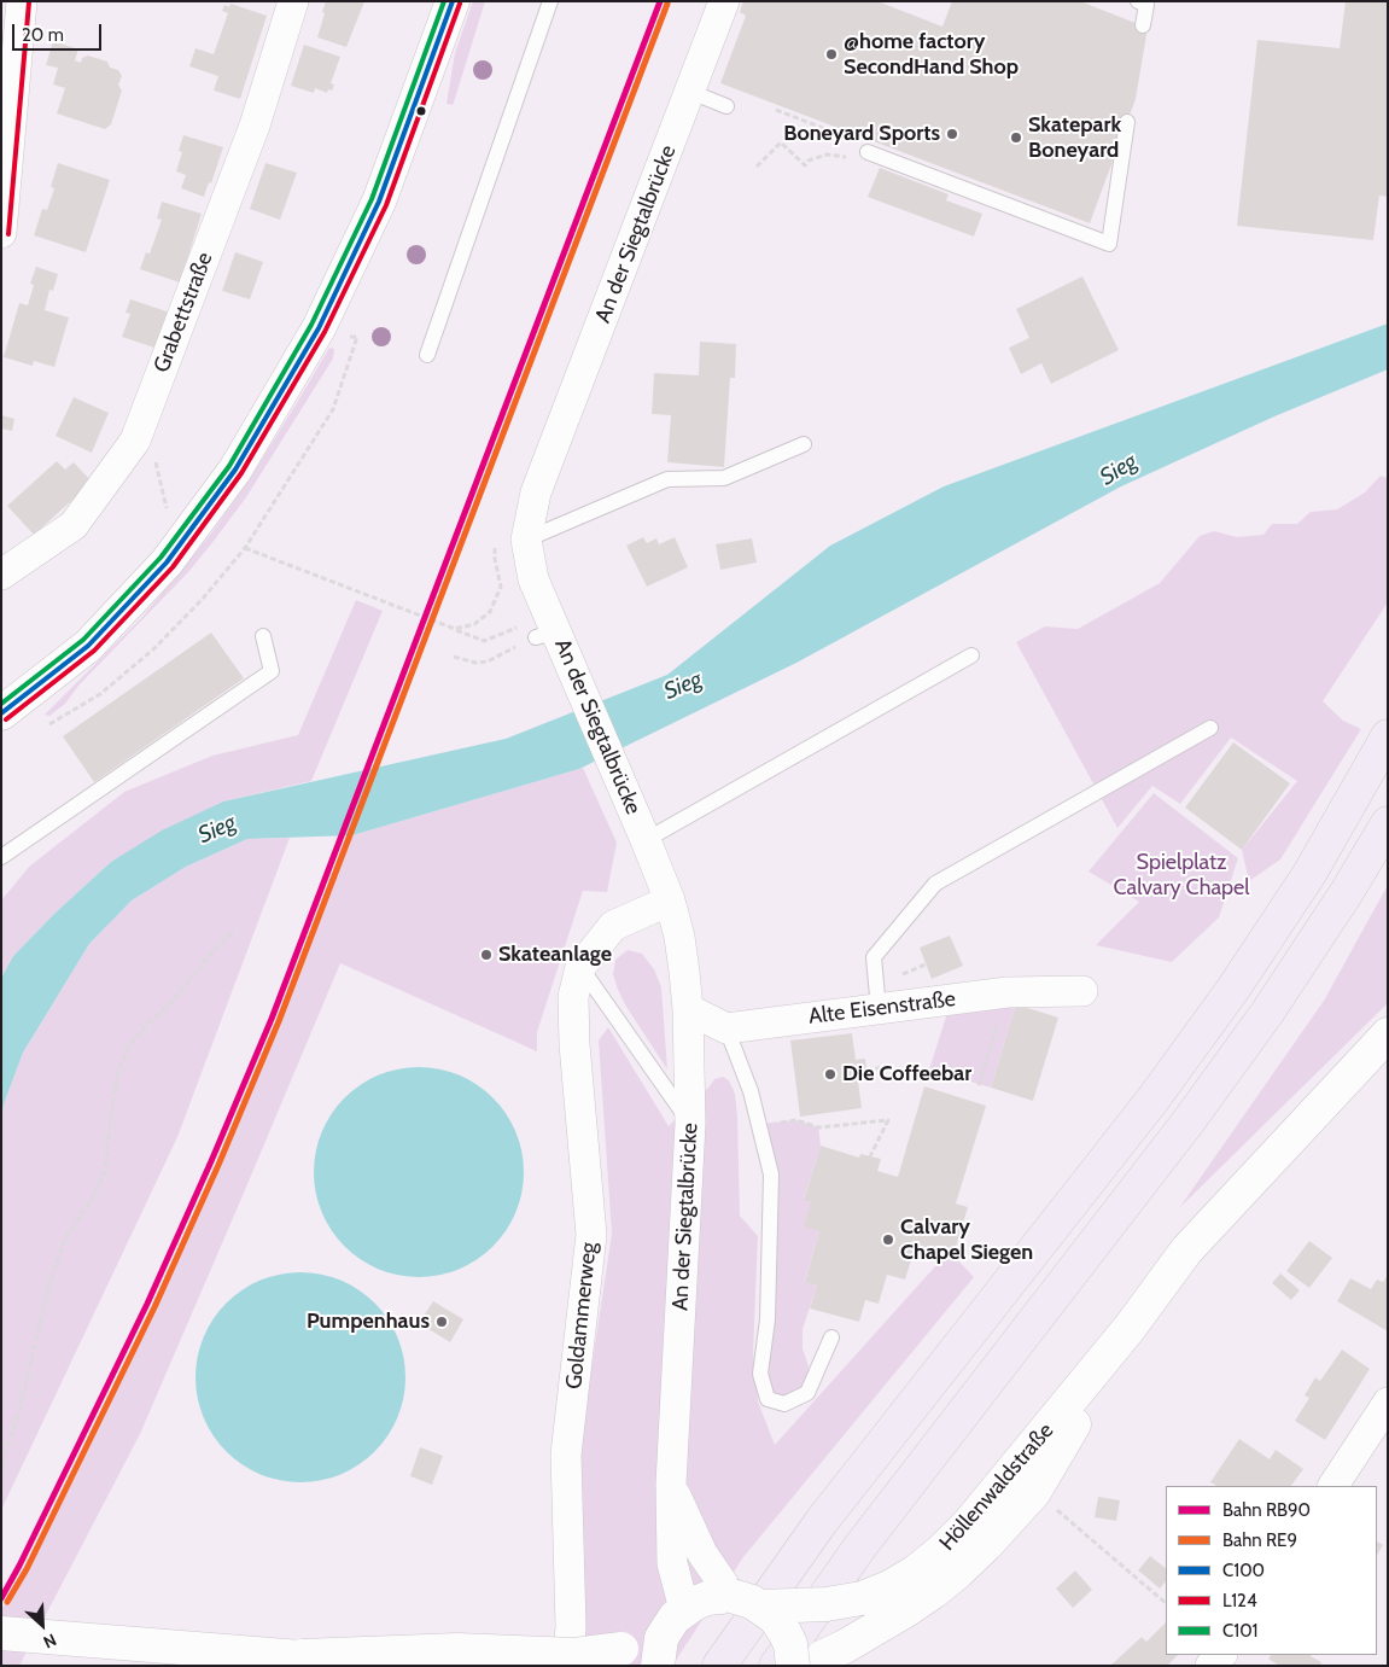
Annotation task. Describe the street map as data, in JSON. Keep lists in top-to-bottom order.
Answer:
{
  "streets": {
    "street": [
      "An der Siegtalbrücke",
      "Grabettstraße",
      "Alte Eisenstraße",
      "Goldammerweg",
      "Höllenwaldstraße"
    ]
  },
  "crossings": [
    ["An der Siegtalbrücke", "Goldammerweg"],
    ["An der Siegtalbrücke", "Höllenwaldstraße"]
  ],
  "water": ["Sieg"],
  "parks": ["Spielplatz Calvary Chapel"],
  "places": [
    "@home factory SecondHand Shop",
    "Boneyard Sports",
    "Skatepark Boneyard",
    "Skateanlage",
    "Die Coffeebar",
    "Calvary Chapel Siegen",
    "Pumpenhaus"
  ],
  "lines": [
    "rail line RB90",
    "transit line C100",
    "transit line C101",
    "transit line L124",
    "rail line RE9"
  ],
  "legend": [
    "Bahn RB90",
    "Bahn RE9",
    "C100",
    "L124",
    "C101"
  ],
  "scale_bar": "20 m",
  "north": "bottom right"
}
